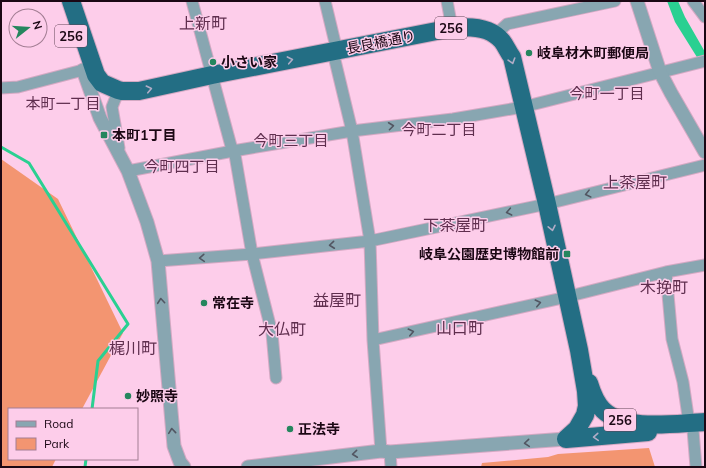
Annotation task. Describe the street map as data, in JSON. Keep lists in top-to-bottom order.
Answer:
{
  "streets": {
    "highway": ["256", "長良橋通り"]
  },
  "crossings": [
    ["256", "長良橋通り"]
  ],
  "one_way": ["長良橋通り"],
  "districts": [
    "上新町",
    "今町一丁目",
    "本町一丁目",
    "今町二丁目",
    "今町三丁目",
    "今町四丁目",
    "上茶屋町",
    "下茶屋町",
    "木挽町",
    "益屋町",
    "山口町",
    "大仏町",
    "梶川町"
  ],
  "places": {
    "other": [
      "岐阜材木町郵便局",
      "小さい家",
      "常在寺",
      "妙照寺",
      "正法寺"
    ],
    "transit": ["本町1丁目", "岐阜公園歴史博物館前"]
  },
  "legend": ["Road", "Park"],
  "north": "right"
}
